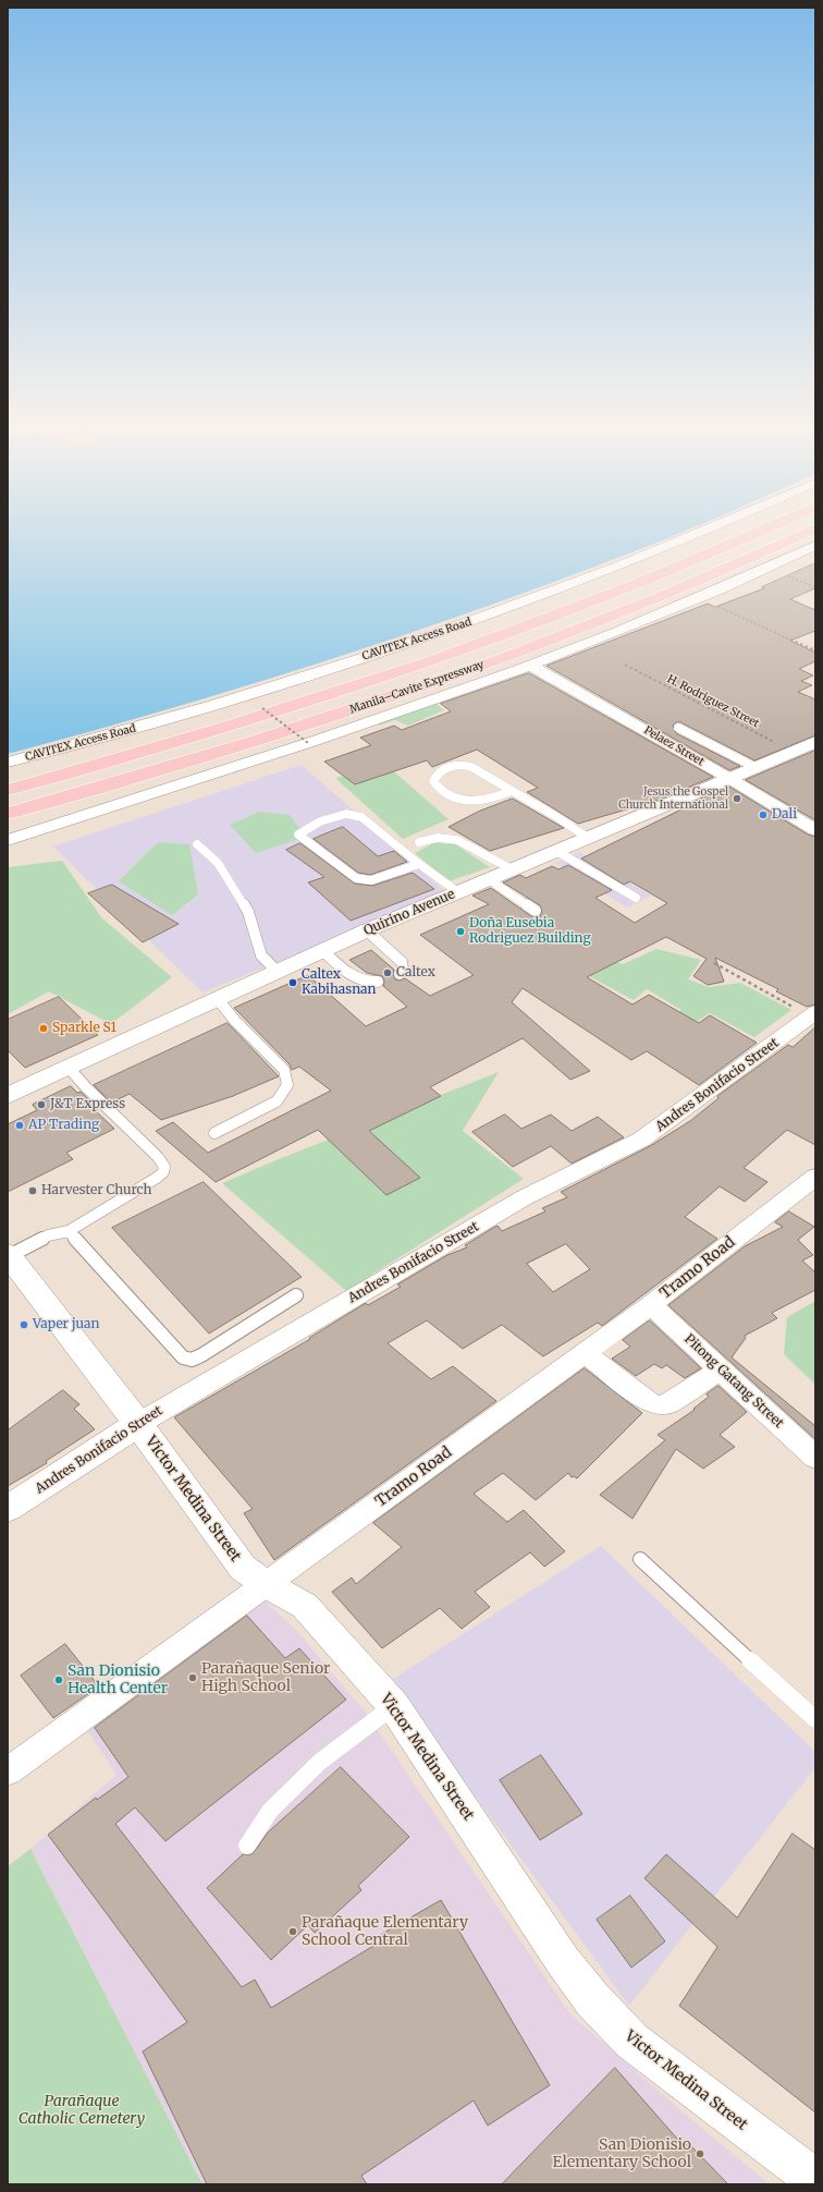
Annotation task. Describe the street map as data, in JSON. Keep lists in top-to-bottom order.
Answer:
{
  "streets": {
    "highway": ["Manila–Cavite Expressway"],
    "main road": ["Quirino Avenue", "Andres Bonifacio Street", "Victor Medina Street"],
    "street": [
      "CAVITEX Access Road",
      "Pelaez Street",
      "Tramo Road",
      "Pitong Gatang Street"
    ],
    "path": ["H. Rodriguez Street"]
  },
  "crossings": [
    ["H. Rodriguez Street", "Quirino Avenue"],
    ["Pelaez Street", "Quirino Avenue"],
    ["Andres Bonifacio Street", "Victor Medina Street"],
    ["Tramo Road", "Pitong Gatang Street"],
    ["Tramo Road", "Victor Medina Street"]
  ],
  "parks": ["Parañaque Catholic Cemetery"],
  "places": [
    "Jesus the Gospel Church International",
    "Dali",
    "Doña Eusebia Rodriguez Building",
    "Caltex",
    "Caltex Kabihasnan",
    "Sparkle S1",
    "J&T Express",
    "AP Trading",
    "Harvester Church",
    "Vaper juan",
    "Parañaque Senior High School",
    "San Dionisio Health Center",
    "Parañaque Elementary School Central",
    "San Dionisio Elementary School"
  ]
}
